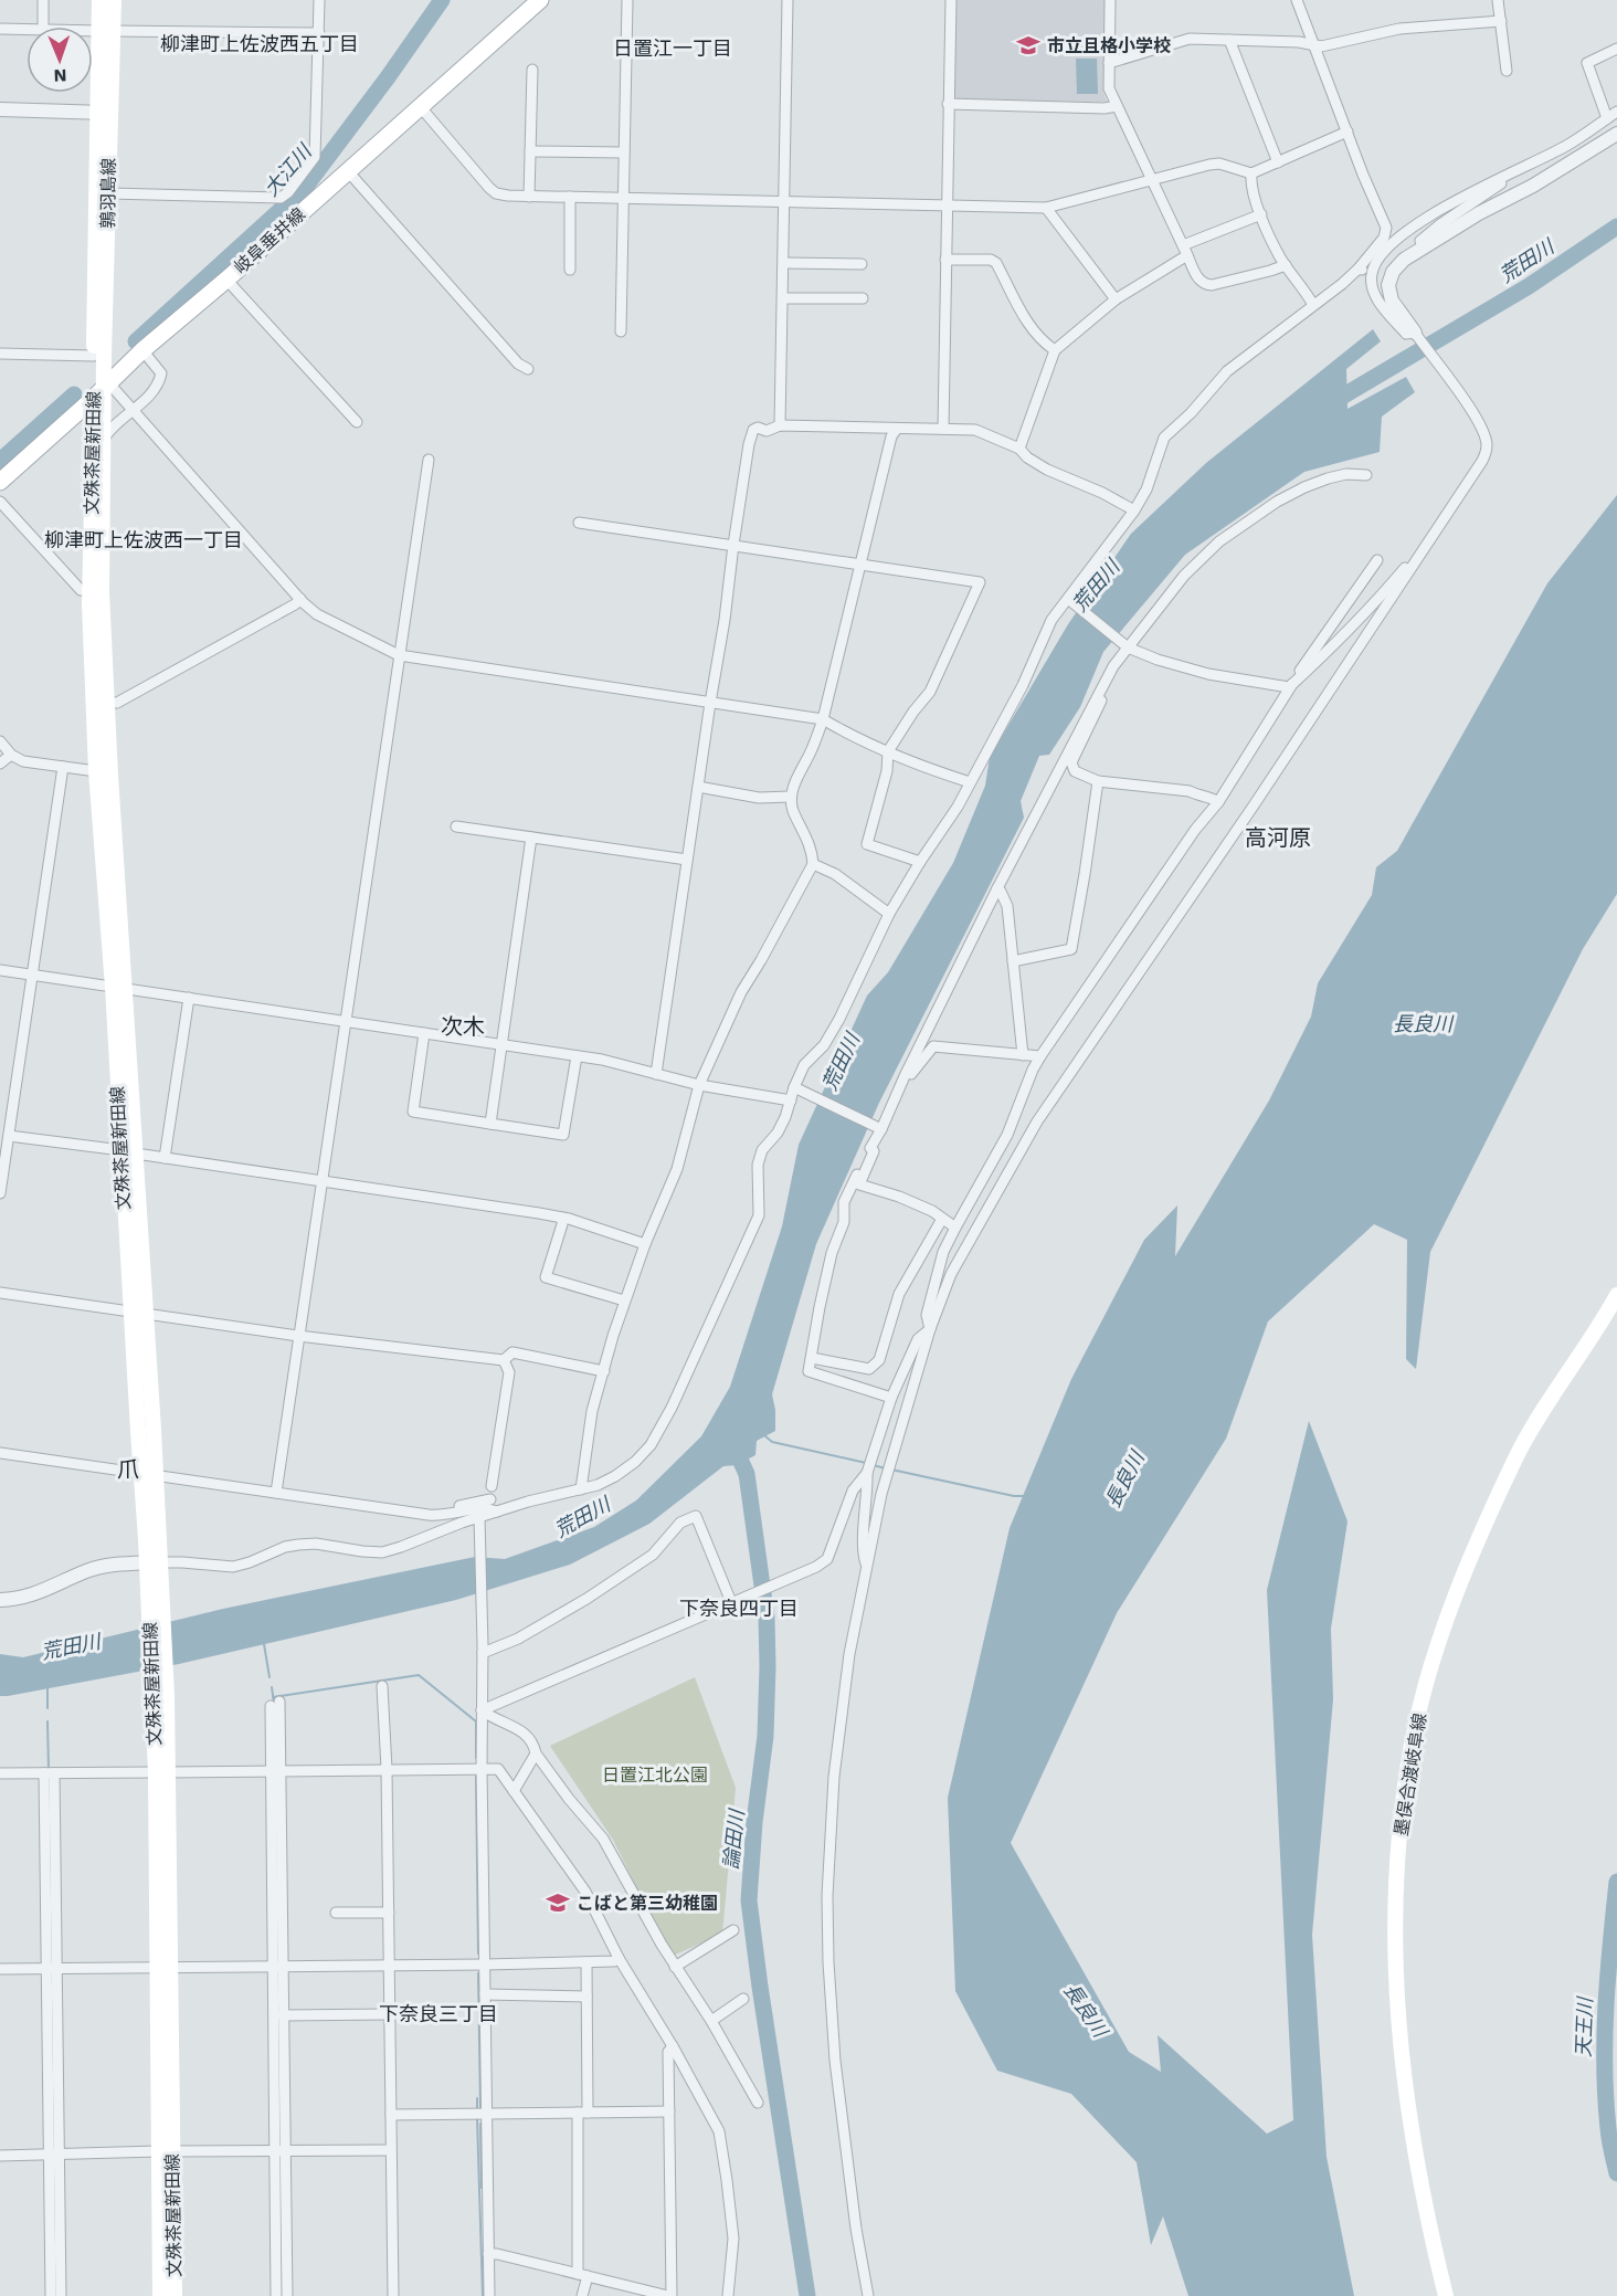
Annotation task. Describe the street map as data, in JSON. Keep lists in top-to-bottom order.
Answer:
{
  "streets": {
    "main road": [
      "鶉羽島線",
      "岐阜垂井線",
      "文殊茶屋新田線",
      "墨俣合渡岐阜線"
    ]
  },
  "crossings": [
    ["鶉羽島線", "岐阜垂井線"],
    ["鶉羽島線", "文殊茶屋新田線"],
    ["岐阜垂井線", "文殊茶屋新田線"]
  ],
  "districts": [
    "柳津町上佐波西五丁目",
    "日置江一丁目",
    "柳津町上佐波西一丁目",
    "高河原",
    "次木",
    "爪",
    "下奈良四丁目",
    "下奈良三丁目"
  ],
  "water": [
    "大江川",
    "荒田川",
    "長良川",
    "論田川",
    "天王川"
  ],
  "parks": ["日置江北公園"],
  "places": {
    "school or university": ["市立且格小学校", "こばと第三幼稚園"]
  },
  "north": "bottom"
}
